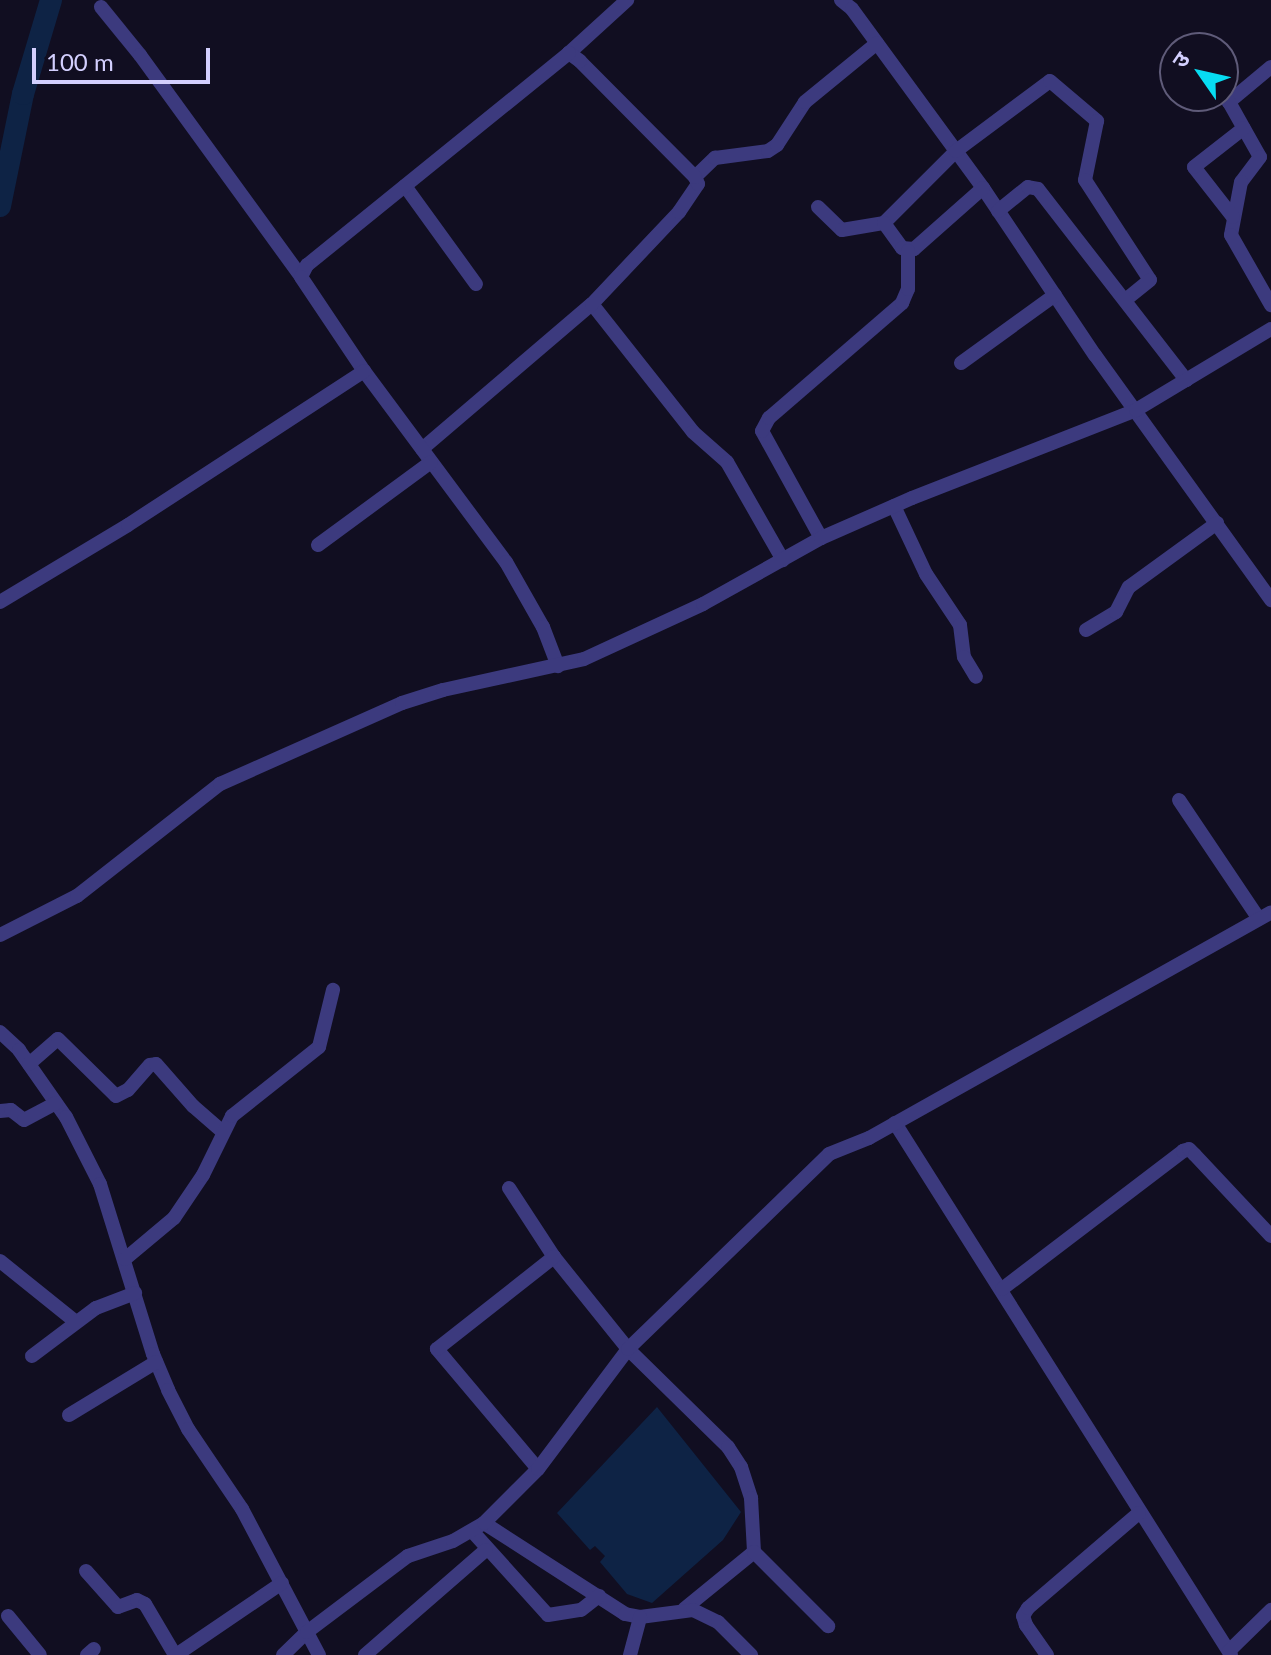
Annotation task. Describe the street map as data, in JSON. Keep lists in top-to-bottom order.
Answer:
{
  "scale_bar": "100 m",
  "north": "top left"
}
